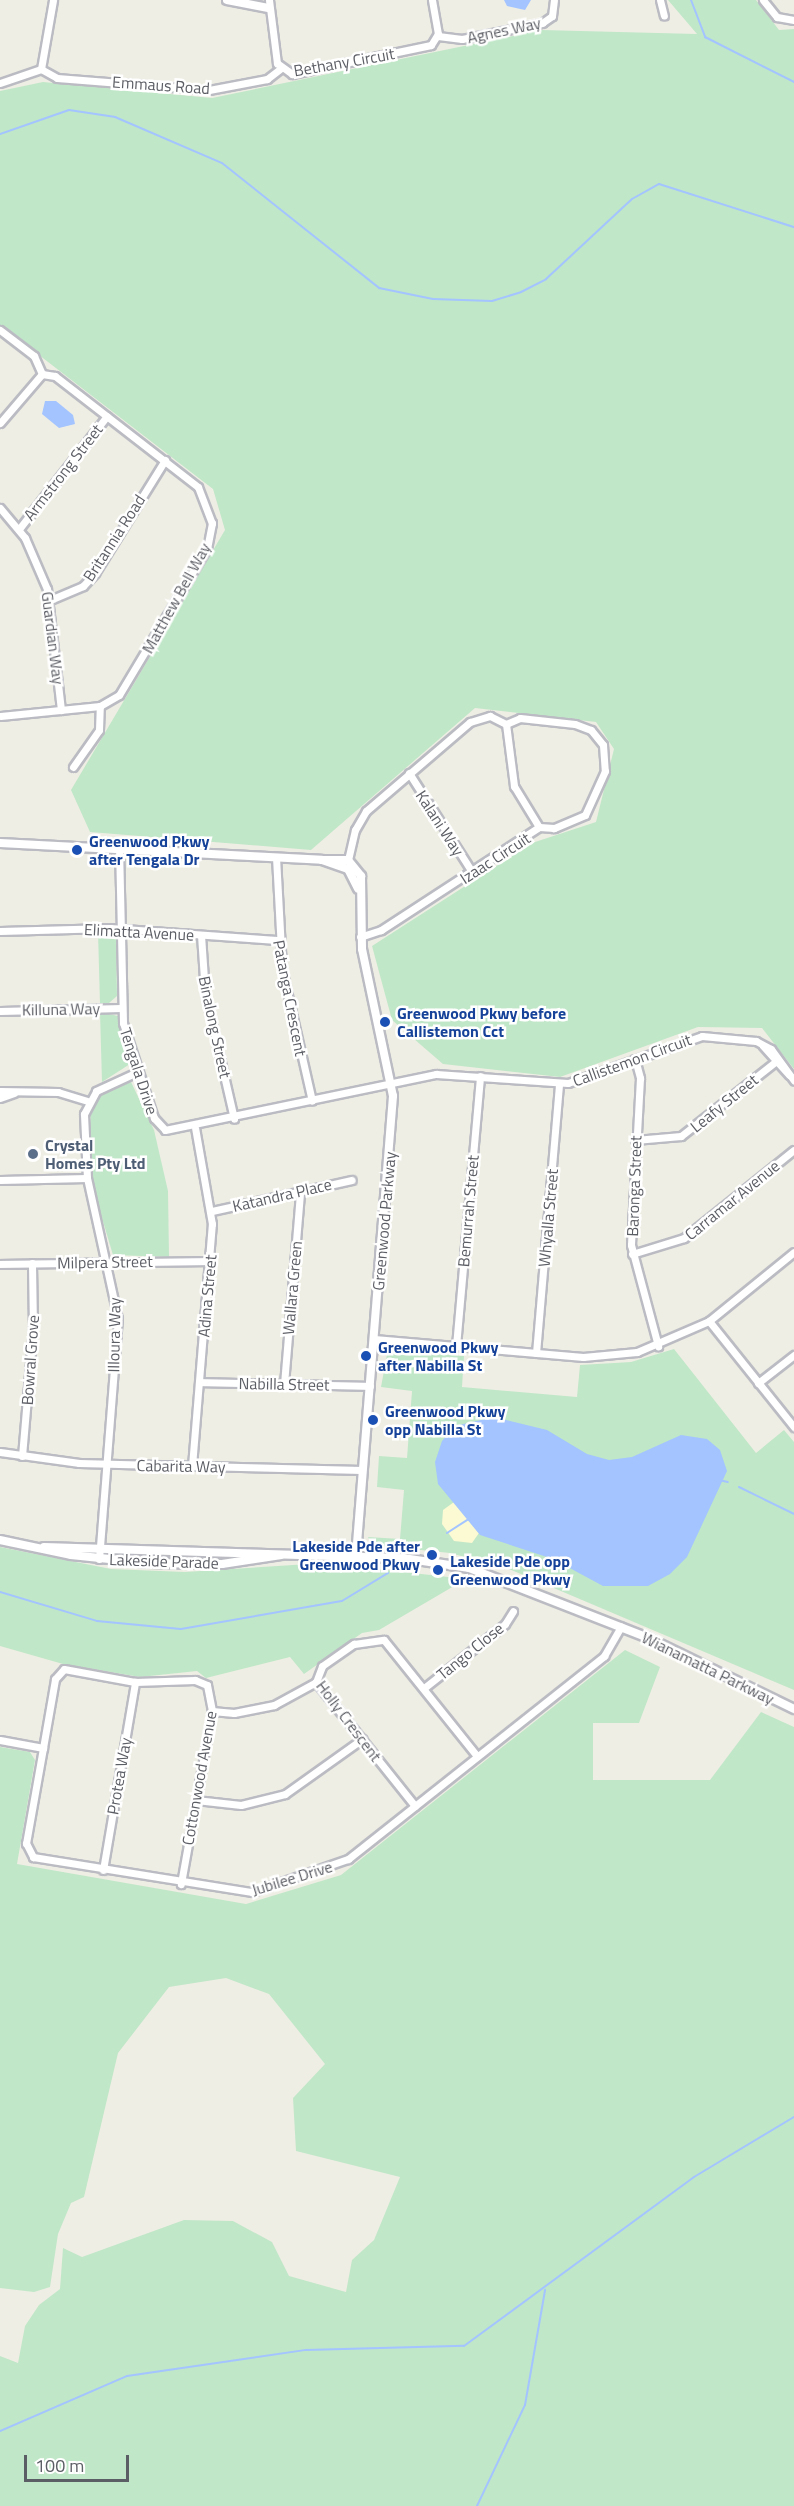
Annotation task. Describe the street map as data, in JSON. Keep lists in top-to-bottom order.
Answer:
{
  "streets": {
    "street": [
      "Agnes Way",
      "Bethany Circuit",
      "Emmaus Road",
      "Armstrong Street",
      "Britannia Road",
      "Matthew Bell Way",
      "Guardian Way",
      "Kalani Way",
      "Izaac Circuit",
      "Elimatta Avenue",
      "Patanga Crescent",
      "Killuna Way",
      "Binalong Street",
      "Callistemon Circuit",
      "Tengala Drive",
      "Leafy Street",
      "Baronga Street",
      "Katandra Place",
      "Carramar Avenue",
      "Bemurrah Street",
      "Whyalla Street",
      "Greenwood Parkway",
      "Milpera Street",
      "Wallara Green",
      "Adina Street",
      "Illoura Way",
      "Bowral Grove",
      "Nabilla Street",
      "Cabarita Way",
      "Lakeside Parade",
      "Tango Close",
      "Wianamatta Parkway",
      "Holly Crescent",
      "Protea Way",
      "Cottonwood Avenue",
      "Jubilee Drive"
    ]
  },
  "crossings": [
    ["Agnes Way", "Bethany Circuit"],
    ["Bethany Circuit", "Emmaus Road"],
    ["Armstrong Street", "Matthew Bell Way"],
    ["Armstrong Street", "Guardian Way"],
    ["Britannia Road", "Matthew Bell Way"],
    ["Britannia Road", "Guardian Way"],
    ["Kalani Way", "Izaac Circuit"],
    ["Izaac Circuit", "Greenwood Parkway"],
    ["Elimatta Avenue", "Patanga Crescent"],
    ["Elimatta Avenue", "Binalong Street"],
    ["Elimatta Avenue", "Tengala Drive"],
    ["Patanga Crescent", "Tengala Drive"],
    ["Killuna Way", "Tengala Drive"],
    ["Binalong Street", "Tengala Drive"],
    ["Callistemon Circuit", "Tengala Drive"],
    ["Callistemon Circuit", "Leafy Street"],
    ["Callistemon Circuit", "Baronga Street"],
    ["Callistemon Circuit", "Bemurrah Street"],
    ["Callistemon Circuit", "Whyalla Street"],
    ["Callistemon Circuit", "Greenwood Parkway"],
    ["Tengala Drive", "Greenwood Parkway"],
    ["Tengala Drive", "Adina Street"],
    ["Leafy Street", "Baronga Street"],
    ["Baronga Street", "Carramar Avenue"],
    ["Katandra Place", "Wallara Green"],
    ["Katandra Place", "Adina Street"],
    ["Greenwood Parkway", "Nabilla Street"],
    ["Greenwood Parkway", "Cabarita Way"],
    ["Greenwood Parkway", "Lakeside Parade"],
    ["Milpera Street", "Adina Street"],
    ["Milpera Street", "Illoura Way"],
    ["Milpera Street", "Bowral Grove"],
    ["Wallara Green", "Nabilla Street"],
    ["Adina Street", "Nabilla Street"],
    ["Adina Street", "Cabarita Way"],
    ["Illoura Way", "Cabarita Way"],
    ["Illoura Way", "Lakeside Parade"],
    ["Bowral Grove", "Cabarita Way"],
    ["Lakeside Parade", "Wianamatta Parkway"],
    ["Lakeside Parade", "Jubilee Drive"],
    ["Tango Close", "Holly Crescent"],
    ["Wianamatta Parkway", "Jubilee Drive"],
    ["Holly Crescent", "Jubilee Drive"],
    ["Protea Way", "Cottonwood Avenue"],
    ["Protea Way", "Jubilee Drive"],
    ["Cottonwood Avenue", "Jubilee Drive"]
  ],
  "places": [
    "Greenwood Pkwy after Tengala Dr",
    "Greenwood Pkwy before Callistemon Cct",
    "Crystal Homes Pty Ltd",
    "Greenwood Pkwy after Nabilla St",
    "Greenwood Pkwy opp Nabilla St",
    "Lakeside Pde after Greenwood Pkwy",
    "Lakeside Pde opp Greenwood Pkwy"
  ],
  "scale_bar": "100 m"
}
